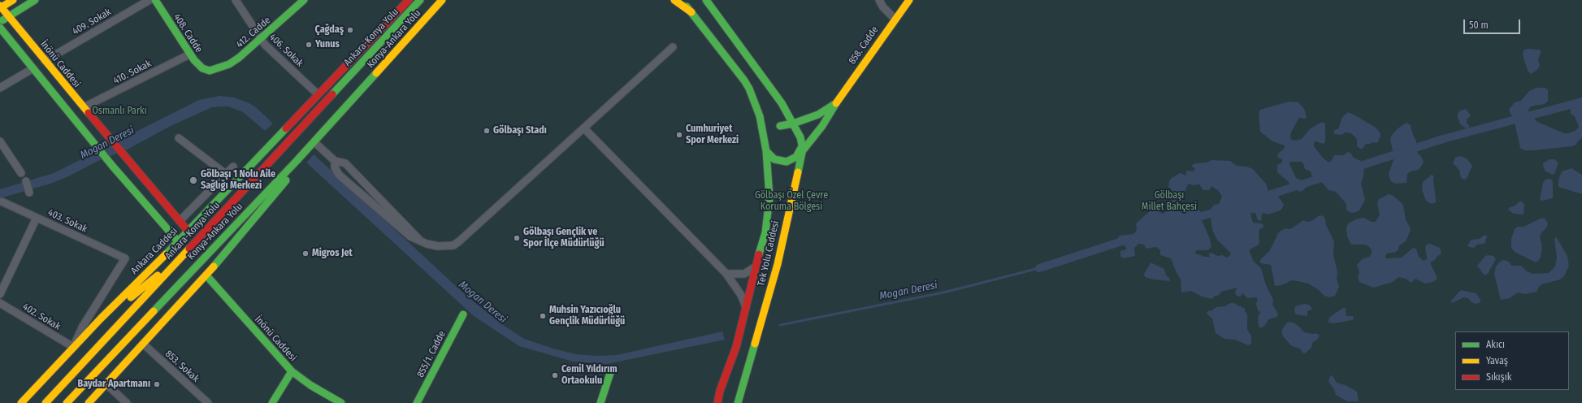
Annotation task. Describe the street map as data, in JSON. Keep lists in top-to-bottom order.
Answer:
{
  "streets": {
    "main road": [
      "412. Cadde",
      "408. Cadde",
      "Ankara-Konya Yolu",
      "Konya-Ankara Yolu",
      "858. Cadde",
      "İnönü Caddesi",
      "Ankara Caddesi",
      "Tek Yolu Caddesi",
      "855/1. Cadde"
    ],
    "street": [
      "409. Sokak",
      "406. Sokak",
      "410. Sokak",
      "403. Sokak",
      "402. Sokak",
      "853. Sokak"
    ]
  },
  "crossings": [
    ["409. Sokak", "İnönü Caddesi"],
    ["412. Cadde", "408. Cadde"],
    ["412. Cadde", "406. Sokak"],
    ["408. Cadde", "410. Sokak"],
    ["858. Cadde", "Tek Yolu Caddesi"],
    ["406. Sokak", "Ankara Caddesi"],
    ["İnönü Caddesi", "410. Sokak"],
    ["İnönü Caddesi", "Ankara Caddesi"],
    ["403. Sokak", "Ankara Caddesi"],
    ["403. Sokak", "402. Sokak"],
    ["Ankara Caddesi", "402. Sokak"]
  ],
  "water": ["Mogan Deresi"],
  "parks": ["Osmanlı Parkı", "Gölbaşı Özel Çevre Koruma Bölgesi", "Gölbaşı Millet Bahçesi"],
  "places": [
    "Çağdaş",
    "Yunus",
    "Gölbaşı Stadı",
    "Cumhuriyet Spor Merkezi",
    "Gölbaşı 1 Nolu Aile Sağlığı Merkezi",
    "Gölbaşı Gençlik ve Spor İlçe Müdürlüğü",
    "Migros Jet",
    "Muhsin Yazıcıoğlu Gençlik Müdürlüğü",
    "Cemil Yıldırım Ortaokulu",
    "Baydar Apartmanı"
  ],
  "legend": ["Akıcı", "Yavaş", "Sıkışık"],
  "scale_bar": "50 m"
}
